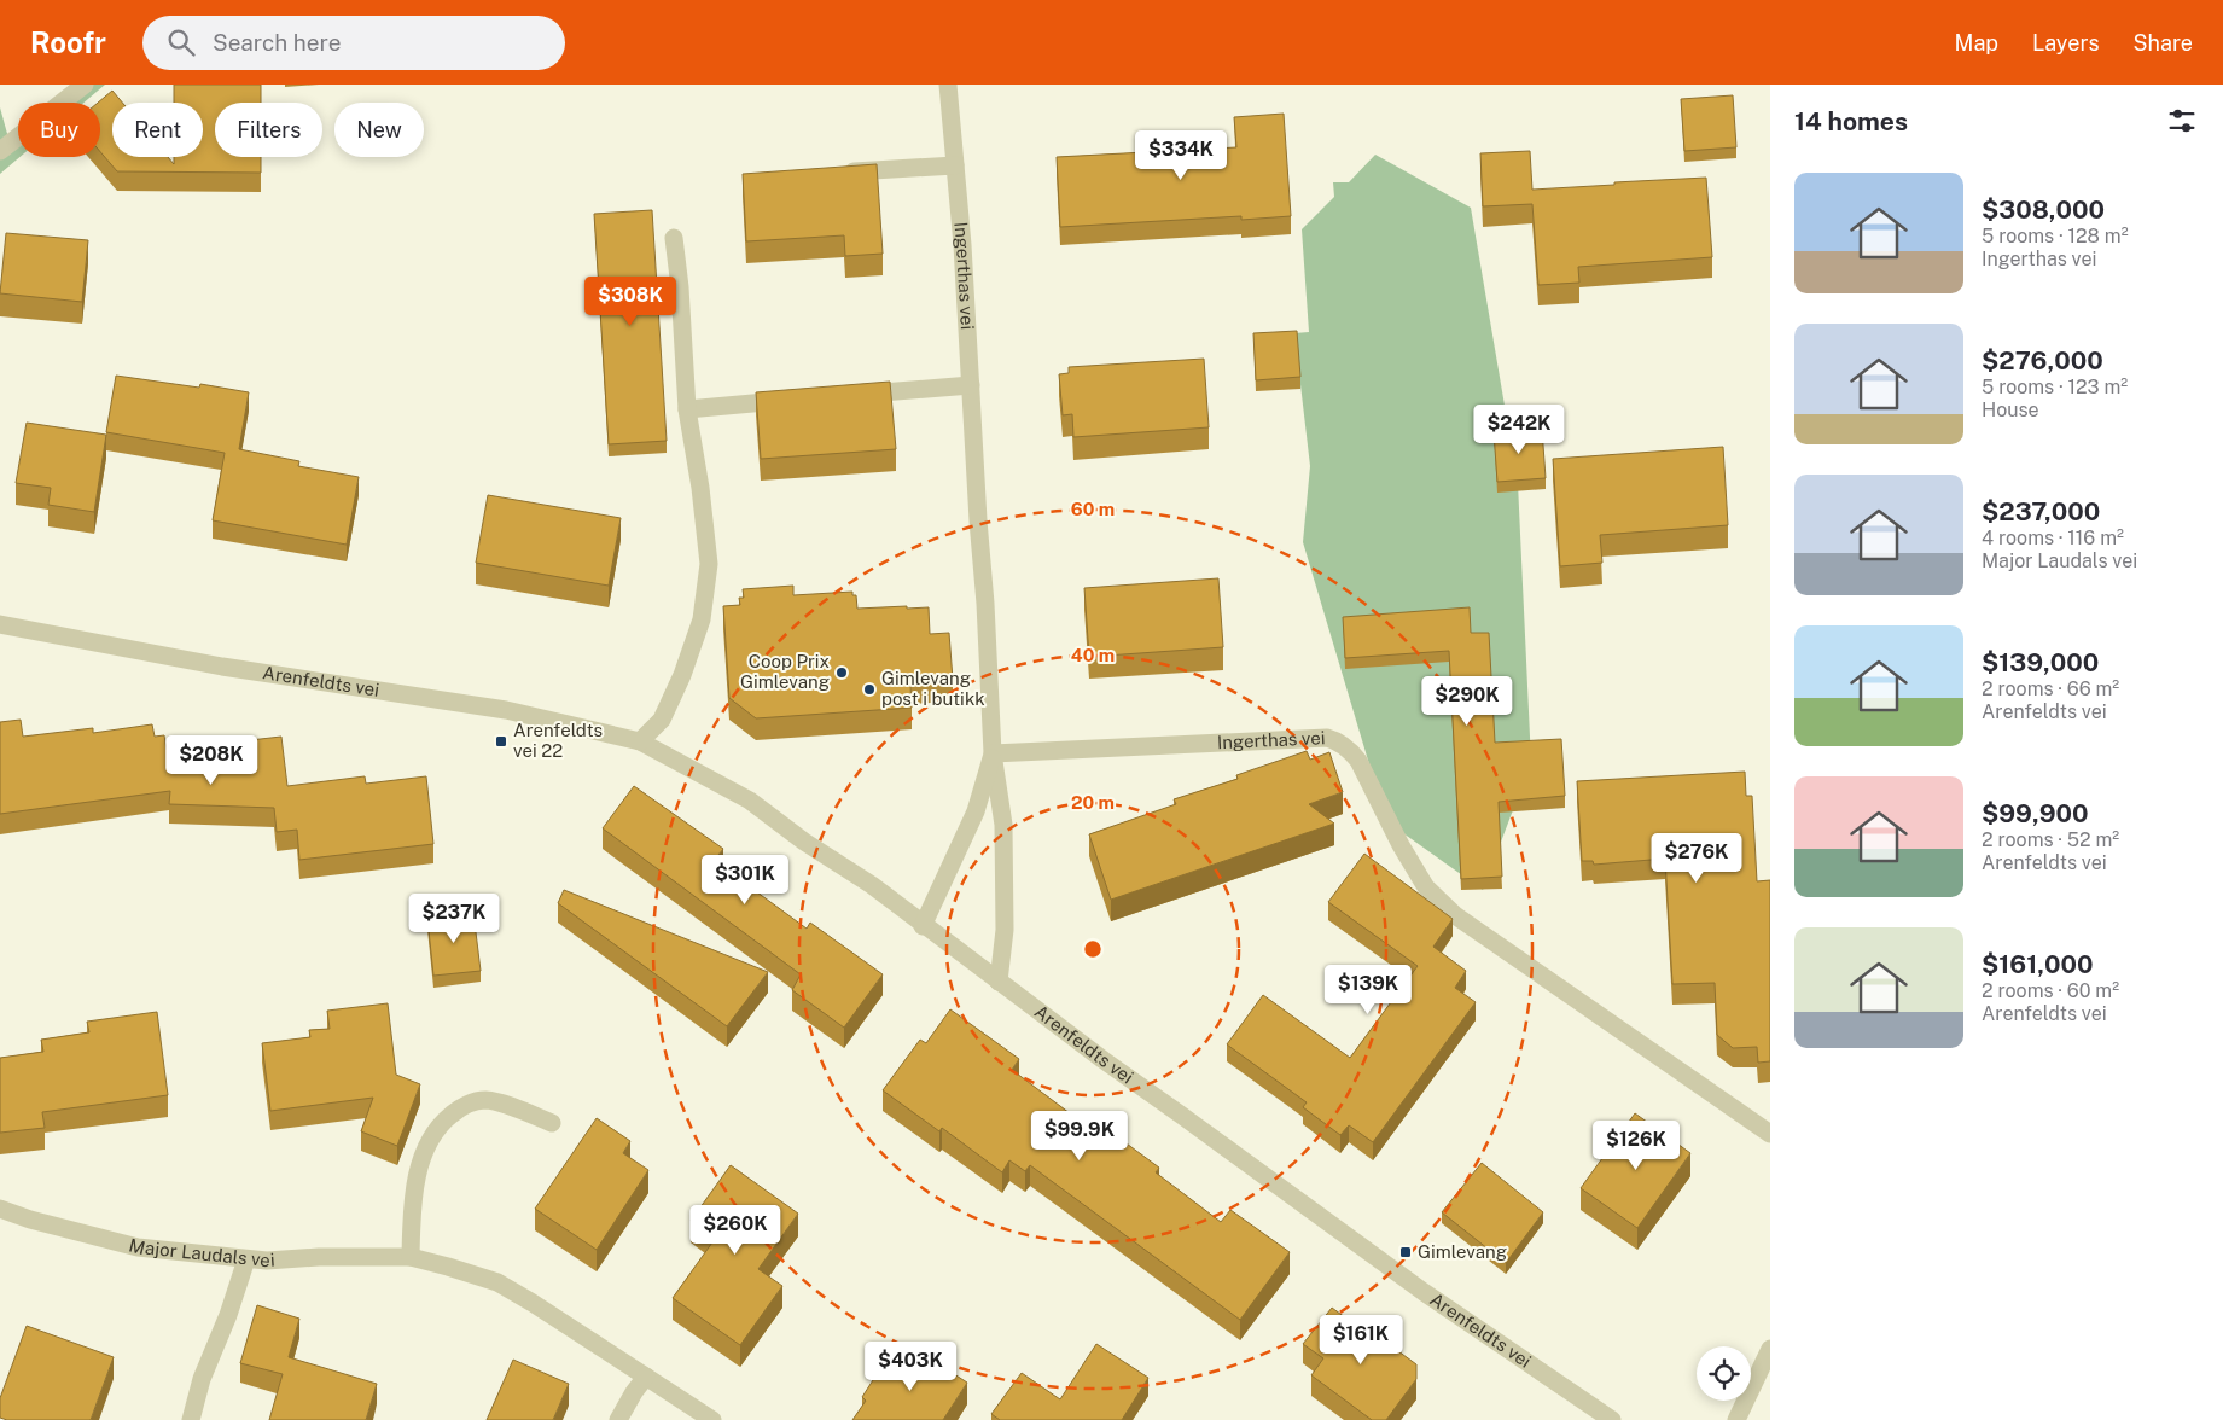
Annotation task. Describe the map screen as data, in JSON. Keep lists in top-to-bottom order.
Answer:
{
  "streets": {
    "street": ["Ingerthas vei", "Arenfeldts vei", "Major Laudals vei"]
  },
  "crossings": [
    ["Ingerthas vei", "Arenfeldts vei"]
  ],
  "places": {
    "other": ["Coop Prix Gimlevang", "Gimlevang post i butikk"],
    "transit": ["Arenfeldts vei 22", "Gimlevang"]
  },
  "page": {
    "header": "Roofr",
    "search": "Search here",
    "nav": ["Map", "Layers", "Share"],
    "heading": "14 homes",
    "chip": [
      "Buy",
      "Rent",
      "Filters",
      "New"
    ],
    "price": [
      "$334K",
      "$308K",
      "$242K",
      "$290K",
      "$208K",
      "$276K",
      "$301K",
      "$237K",
      "$139K",
      "$99.9K",
      "$126K",
      "$260K",
      "$161K",
      "$403K"
    ],
    "list": [
      {
        "name": "$308,000",
        "note": "5 rooms · 128 m² · Ingerthas vei"
      },
      {
        "name": "$276,000",
        "note": "5 rooms · 123 m² · House"
      },
      {
        "name": "$237,000",
        "note": "4 rooms · 116 m² · Major Laudals vei"
      },
      {
        "name": "$139,000",
        "note": "2 rooms · 66 m² · Arenfeldts vei"
      },
      {
        "name": "$99,900",
        "note": "2 rooms · 52 m² · Arenfeldts vei"
      },
      {
        "name": "$161,000",
        "note": "2 rooms · 60 m² · Arenfeldts vei"
      }
    ]
  },
  "rings": ["60 m", "40 m", "20 m"]
}
